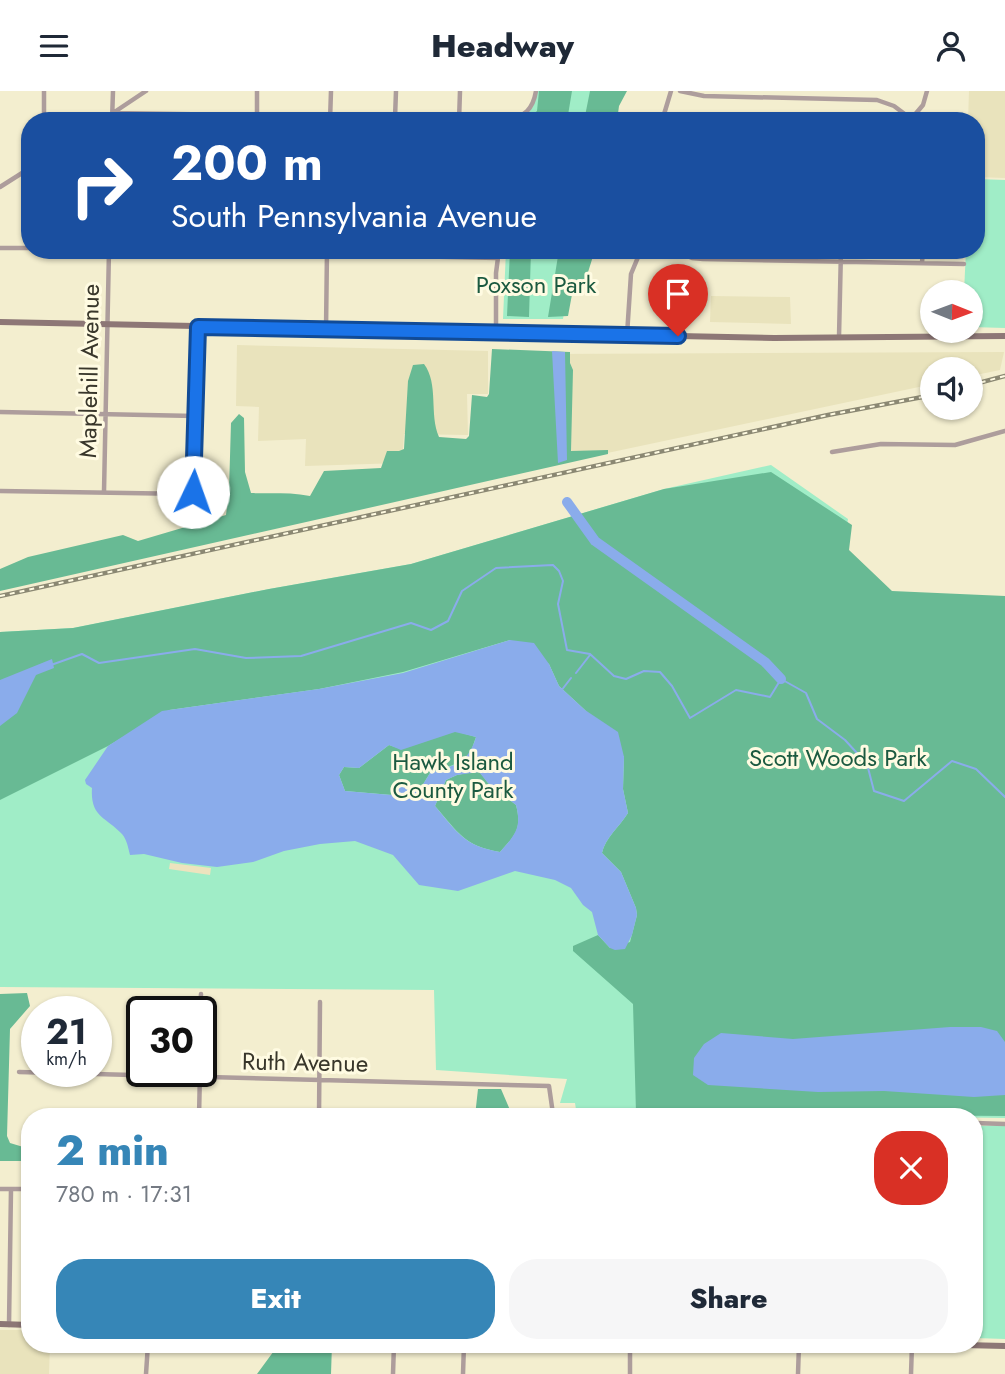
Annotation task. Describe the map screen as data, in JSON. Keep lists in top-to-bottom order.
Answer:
{
  "streets": {
    "street": ["Maplehill Avenue", "Ruth Avenue"]
  },
  "parks": ["Poxson Park", "Scott Woods Park", "Hawk Island County Park"],
  "north": "right",
  "page": {
    "header": "Headway",
    "turn": ["200 m", "South Pennsylvania Avenue"],
    "speed": "21 km/h",
    "limit": "30",
    "heading": ["2 min", "780 m · 17:31"],
    "buttons": ["Exit", "Share"]
  }
}
